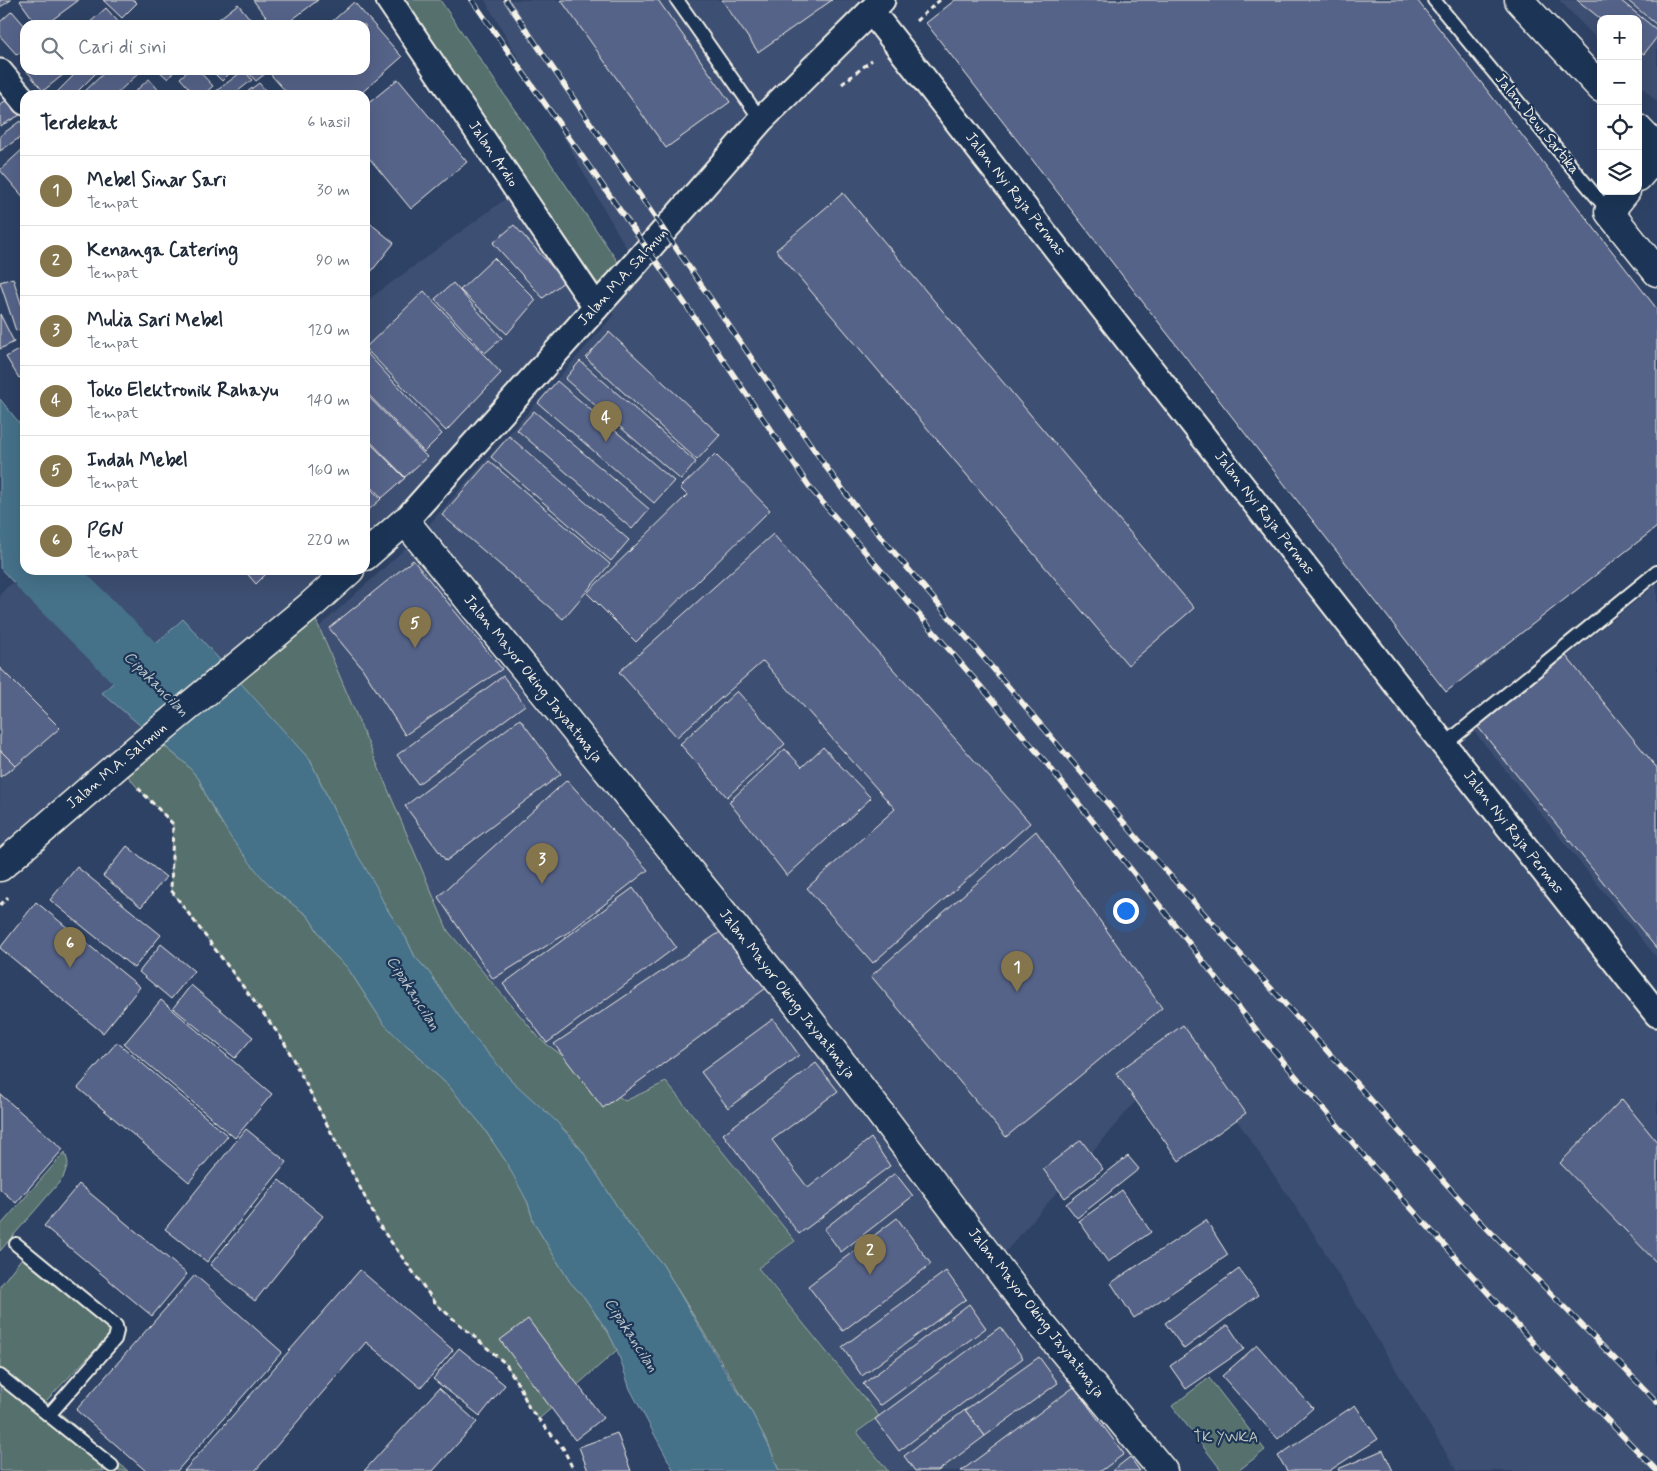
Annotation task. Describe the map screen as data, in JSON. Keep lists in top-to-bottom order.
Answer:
{
  "streets": {
    "street": [
      "Jalan Dewi Sartika",
      "Jalan Ardio",
      "Jalan Nyi Raja Permas",
      "Jalan M.A. Salmun",
      "Jalan Mayor Oking Jayaatmaja"
    ]
  },
  "crossings": [
    ["Jalan Ardio", "Jalan M.A. Salmun"],
    ["Jalan Nyi Raja Permas", "Jalan M.A. Salmun"],
    ["Jalan M.A. Salmun", "Jalan Mayor Oking Jayaatmaja"]
  ],
  "water": ["Cipakancilan"],
  "parks": ["TK YWKA"],
  "page": {
    "map_buttons": ["+", "−"],
    "search": "Cari di sini",
    "heading": ["Terdekat", "6 hasil"],
    "list": [
      {
        "mark": "1",
        "name": "Mebel Sinar Sari",
        "note": "Tempat",
        "value": "30 m"
      },
      {
        "mark": "2",
        "name": "Kenanga Catering",
        "note": "Tempat",
        "value": "90 m"
      },
      {
        "mark": "3",
        "name": "Mulia Sari Mebel",
        "note": "Tempat",
        "value": "120 m"
      },
      {
        "mark": "4",
        "name": "Toko Elektronik Rahayu",
        "note": "Tempat",
        "value": "140 m"
      },
      {
        "mark": "5",
        "name": "Indah Mebel",
        "note": "Tempat",
        "value": "160 m"
      },
      {
        "mark": "6",
        "name": "PGN",
        "note": "Tempat",
        "value": "220 m"
      }
    ],
    "pins": [
      "4",
      "5",
      "3",
      "6",
      "1",
      "2"
    ]
  }
}
